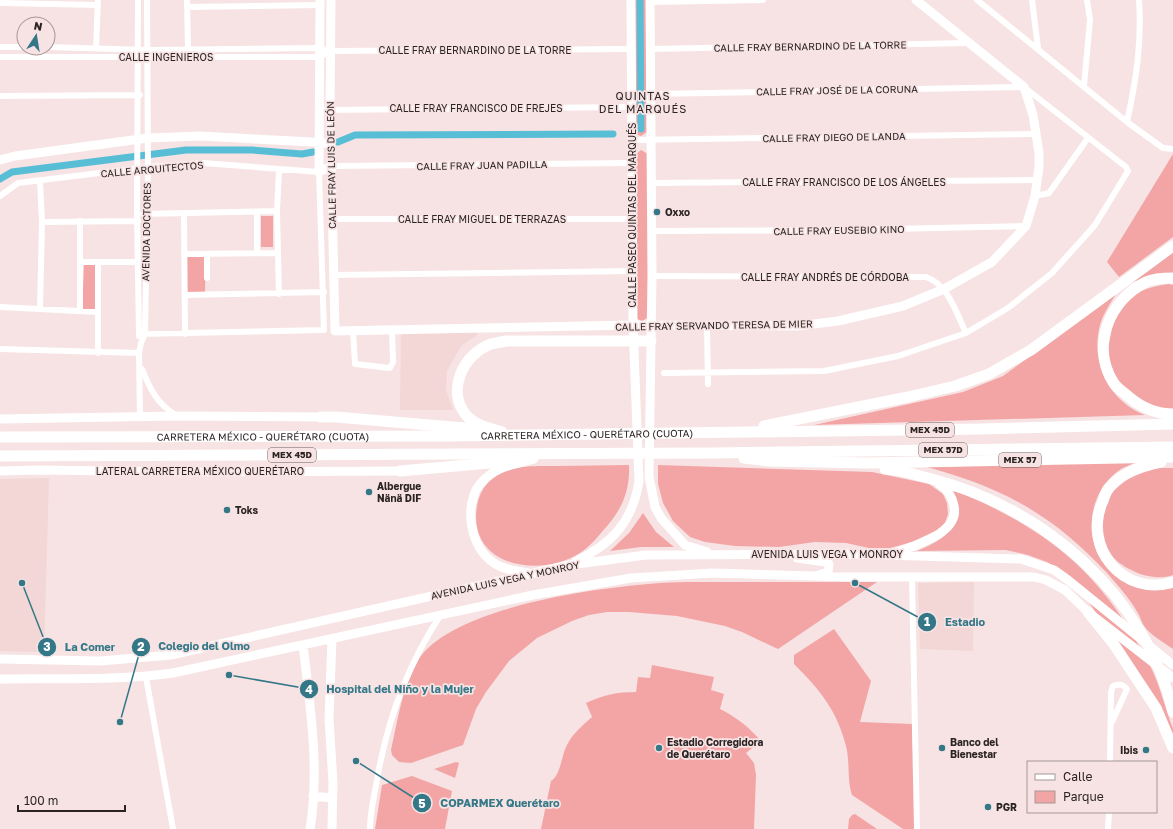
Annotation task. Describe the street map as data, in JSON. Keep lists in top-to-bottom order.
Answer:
{
  "streets": {
    "highway": [
      "MEX 45D",
      "CARRETERA MÉXICO - QUERÉTARO (CUOTA)",
      "MEX 57D",
      "MEX 57"
    ],
    "main road": [
      "CALLE FRAY LUIS DE LEÓN",
      "CALLE ARQUITECTOS",
      "CALLE PASEO QUINTAS DEL MARQUÉS",
      "CALLE FRAY SERVANDO TERESA DE MIER",
      "LATERAL CARRETERA MÉXICO QUERÉTARO",
      "AVENIDA LUIS VEGA Y MONROY"
    ],
    "street": [
      "CALLE FRAY BERNARDINO DE LA TORRE",
      "CALLE INGENIEROS",
      "CALLE FRAY JOSÉ DE LA CORUNA",
      "CALLE FRAY FRANCISCO DE FREJES",
      "CALLE FRAY DIEGO DE LANDA",
      "CALLE FRAY JUAN PADILLA",
      "CALLE FRAY FRANCISCO DE LOS ÁNGELES",
      "CALLE FRAY MIGUEL DE TERRAZAS",
      "CALLE FRAY EUSEBIO KINO",
      "AVENIDA DOCTORES",
      "CALLE FRAY ANDRÉS DE CÓRDOBA"
    ]
  },
  "crossings": [
    ["CALLE FRAY BERNARDINO DE LA TORRE", "CALLE INGENIEROS"],
    ["CALLE FRAY BERNARDINO DE LA TORRE", "CALLE FRAY LUIS DE LEÓN"],
    ["CALLE FRAY BERNARDINO DE LA TORRE", "CALLE PASEO QUINTAS DEL MARQUÉS"],
    ["CALLE INGENIEROS", "CALLE FRAY LUIS DE LEÓN"],
    ["CALLE INGENIEROS", "AVENIDA DOCTORES"],
    ["CALLE FRAY JOSÉ DE LA CORUNA", "CALLE PASEO QUINTAS DEL MARQUÉS"],
    ["CALLE FRAY JOSÉ DE LA CORUNA", "CALLE FRAY SERVANDO TERESA DE MIER"],
    ["CALLE FRAY FRANCISCO DE FREJES", "CALLE FRAY LUIS DE LEÓN"],
    ["CALLE FRAY FRANCISCO DE FREJES", "CALLE PASEO QUINTAS DEL MARQUÉS"],
    ["CALLE FRAY DIEGO DE LANDA", "CALLE PASEO QUINTAS DEL MARQUÉS"],
    ["CALLE FRAY DIEGO DE LANDA", "CALLE FRAY SERVANDO TERESA DE MIER"],
    ["CALLE FRAY LUIS DE LEÓN", "CALLE FRAY JUAN PADILLA"],
    ["CALLE FRAY LUIS DE LEÓN", "CALLE ARQUITECTOS"],
    ["CALLE FRAY LUIS DE LEÓN", "CALLE FRAY MIGUEL DE TERRAZAS"],
    ["CALLE FRAY LUIS DE LEÓN", "CALLE FRAY SERVANDO TERESA DE MIER"],
    ["CALLE FRAY JUAN PADILLA", "CALLE ARQUITECTOS"],
    ["CALLE FRAY JUAN PADILLA", "CALLE PASEO QUINTAS DEL MARQUÉS"],
    ["CALLE ARQUITECTOS", "AVENIDA DOCTORES"],
    ["CALLE FRAY FRANCISCO DE LOS ÁNGELES", "CALLE PASEO QUINTAS DEL MARQUÉS"],
    ["CALLE FRAY FRANCISCO DE LOS ÁNGELES", "CALLE FRAY SERVANDO TERESA DE MIER"],
    ["CALLE PASEO QUINTAS DEL MARQUÉS", "CALLE FRAY MIGUEL DE TERRAZAS"],
    ["CALLE PASEO QUINTAS DEL MARQUÉS", "CALLE FRAY EUSEBIO KINO"],
    ["CALLE PASEO QUINTAS DEL MARQUÉS", "CALLE FRAY ANDRÉS DE CÓRDOBA"],
    ["CALLE PASEO QUINTAS DEL MARQUÉS", "CALLE FRAY SERVANDO TERESA DE MIER"],
    ["CALLE PASEO QUINTAS DEL MARQUÉS", "AVENIDA LUIS VEGA Y MONROY"],
    ["CALLE FRAY EUSEBIO KINO", "CALLE FRAY SERVANDO TERESA DE MIER"],
    ["CALLE FRAY ANDRÉS DE CÓRDOBA", "CALLE FRAY SERVANDO TERESA DE MIER"]
  ],
  "districts": ["QUINTAS DEL MARQUÉS"],
  "places": [
    "Oxxo",
    "Albergue Nänä DIF",
    "Toks",
    "La Comer",
    "Estadio",
    "Hospital del Niño y la Mujer",
    "Colegio del Olmo",
    "Estadio Corregidora de Querétaro",
    "Banco del Bienestar",
    "Ibis",
    "COPARMEX Querétaro",
    "PGR"
  ],
  "legend": ["Calle", "Parque"],
  "scale_bar": "100 m",
  "north": "top"
}
